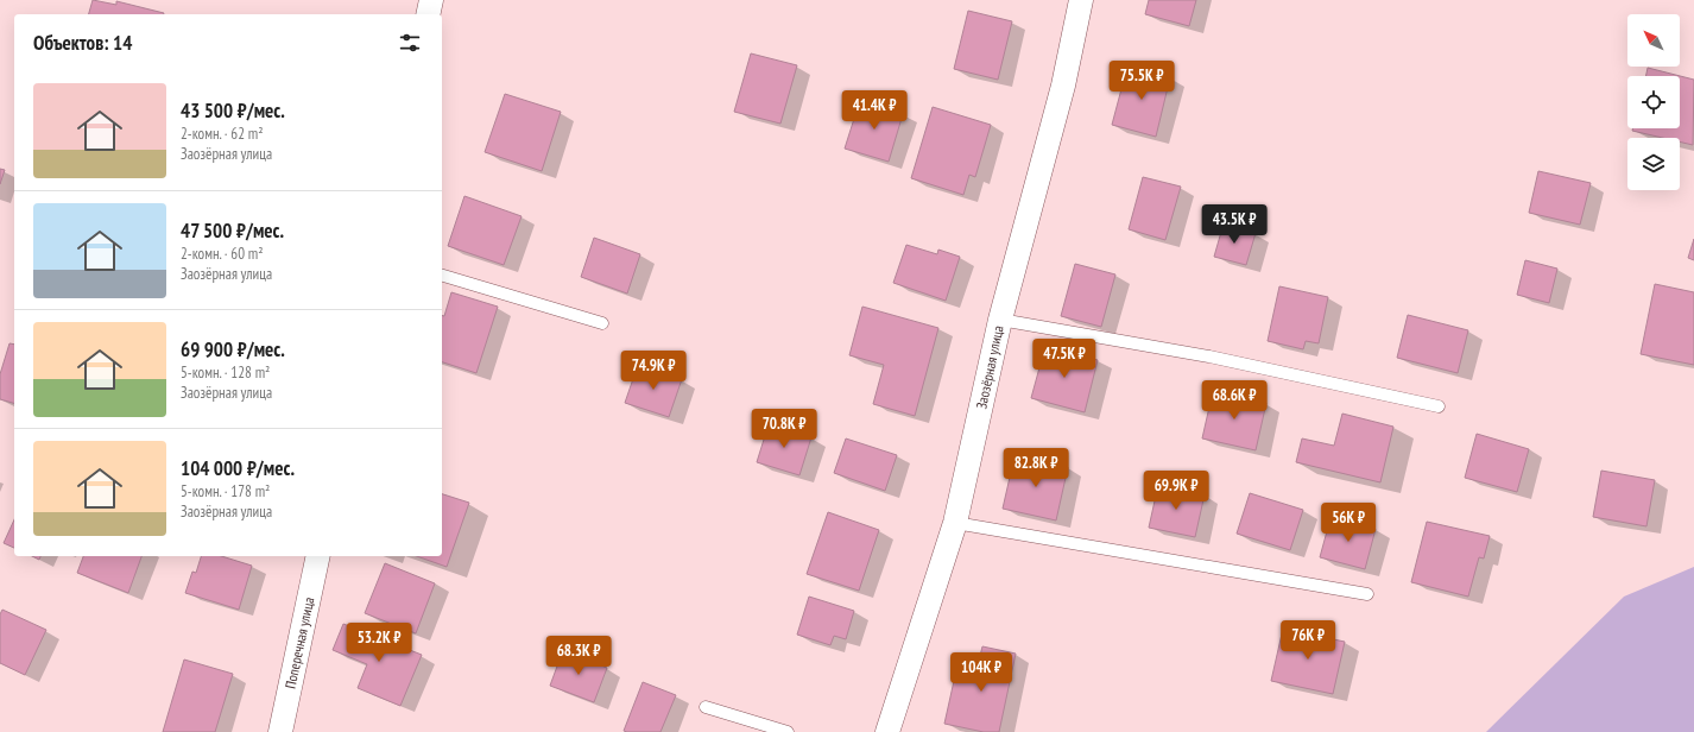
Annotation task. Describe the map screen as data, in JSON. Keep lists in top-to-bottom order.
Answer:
{
  "streets": {
    "street": ["Заозёрная улица", "Поперечная улица"]
  },
  "north": "top left",
  "page": {
    "heading": "Объектов: 14",
    "price": [
      "75.5K ₽",
      "41.4K ₽",
      "43.5K ₽",
      "47.5K ₽",
      "74.9K ₽",
      "68.6K ₽",
      "70.8K ₽",
      "82.8K ₽",
      "69.9K ₽",
      "56K ₽",
      "76K ₽",
      "53.2K ₽",
      "68.3K ₽",
      "104K ₽"
    ],
    "list": [
      {
        "name": "43 500 ₽/мес.",
        "note": "2-комн. · 62 m² · Заозёрная улица"
      },
      {
        "name": "47 500 ₽/мес.",
        "note": "2-комн. · 60 m² · Заозёрная улица"
      },
      {
        "name": "69 900 ₽/мес.",
        "note": "5-комн. · 128 m² · Заозёрная улица"
      },
      {
        "name": "104 000 ₽/мес.",
        "note": "5-комн. · 178 m² · Заозёрная улица"
      }
    ]
  }
}
